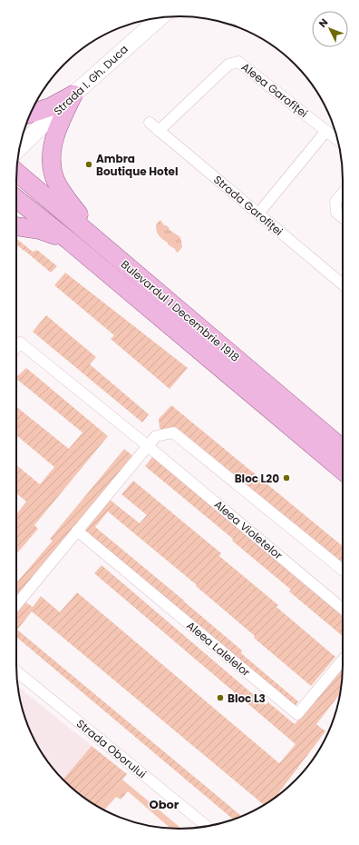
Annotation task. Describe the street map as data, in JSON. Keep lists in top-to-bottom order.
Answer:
{
  "streets": {
    "main road": ["Strada I. Gh. Duca", "Bulevardul 1 Decembrie 1918"],
    "street": [
      "Aleea Garofiței",
      "Strada Garofiței",
      "Aleea Violetelor",
      "Aleea Lalelelor",
      "Strada Oborului"
    ]
  },
  "crossings": [
    ["Aleea Garofiței", "Strada Garofiței"]
  ],
  "districts": ["Obor"],
  "places": ["Ambra Boutique Hotel", "Bloc L20", "Bloc L3"],
  "north": "top left"
}
